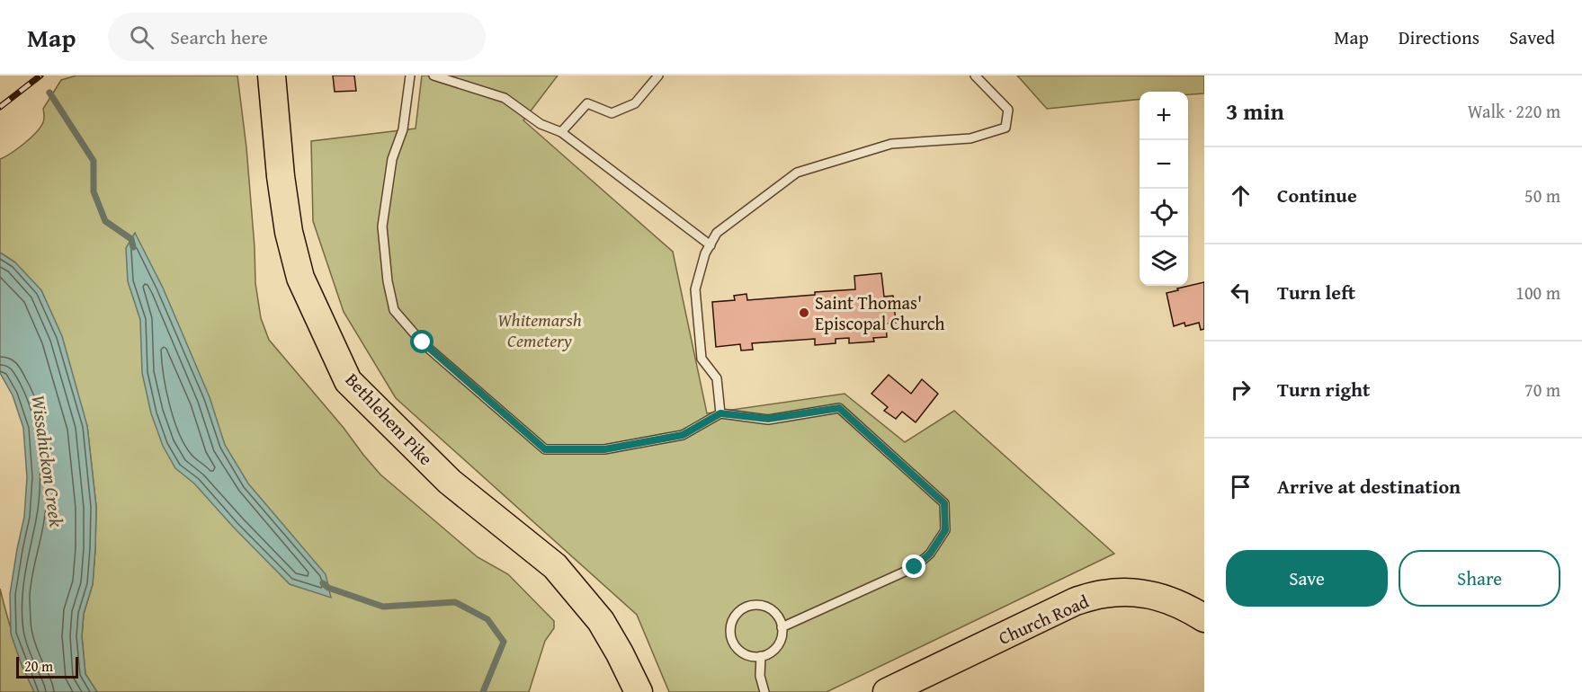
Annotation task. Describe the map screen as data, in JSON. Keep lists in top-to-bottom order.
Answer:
{
  "streets": {
    "main road": ["Bethlehem Pike", "Church Road"]
  },
  "water": ["Wissahickon Creek"],
  "parks": ["Whitemarsh Cemetery"],
  "places": ["Saint Thomas' Episcopal Church"],
  "scale_bar": "20 m",
  "page": {
    "header": "Map",
    "search": "Search here",
    "nav": ["Map", "Directions", "Saved"],
    "heading": ["3 min", "Walk · 220 m"],
    "map_buttons": ["+", "−"],
    "list": [
      ["Continue", "50 m"],
      ["Turn left", "100 m"],
      ["Turn right", "70 m"],
      "Arrive at destination"
    ],
    "buttons": ["Save", "Share"],
    "scale": "20 m"
  }
}
